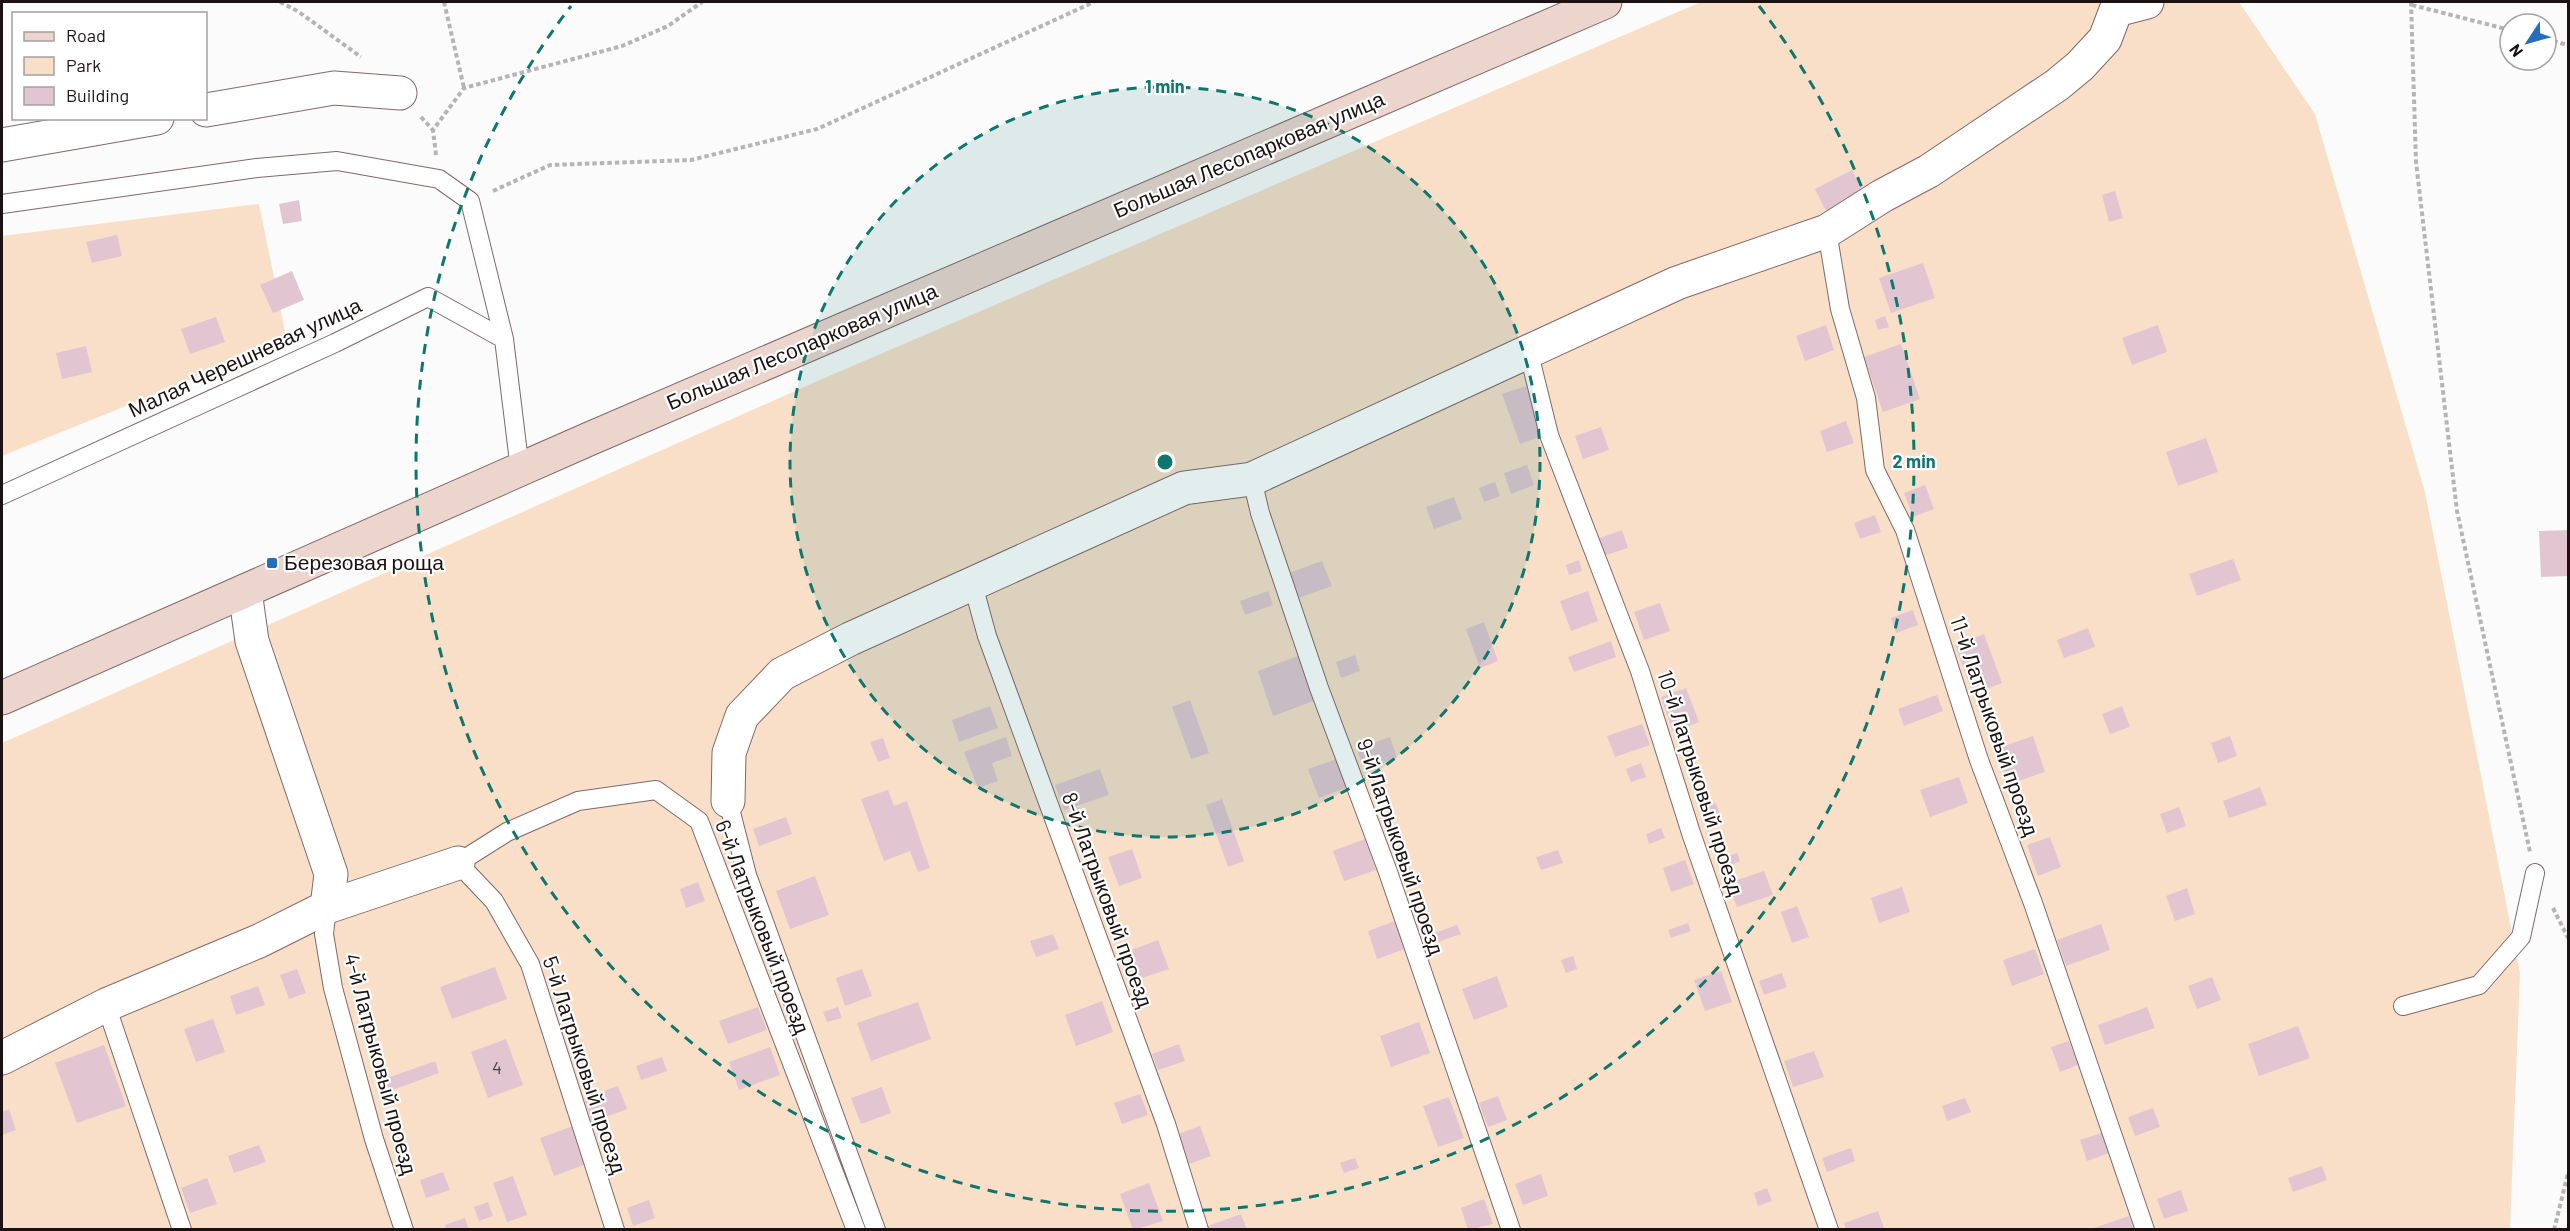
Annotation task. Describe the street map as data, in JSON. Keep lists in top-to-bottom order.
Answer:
{
  "streets": {
    "main road": ["Большая Лесопарковая улица"],
    "lane": [
      "Малая Черешневая улица",
      "11-й Латрыковый проезд",
      "10-й Латрыковый проезд",
      "9-й Латрыковый проезд",
      "8-й Латрыковый проезд",
      "6-й Латрыковый проезд",
      "4-й Латрыковый проезд",
      "5-й Латрыковый проезд"
    ]
  },
  "crossings": [
    ["6-й Латрыковый проезд", "5-й Латрыковый проезд"]
  ],
  "places": {
    "transit": ["Березовая роща"]
  },
  "house_numbers": ["4"],
  "legend": ["Road", "Park", "Building"],
  "north": "bottom left",
  "rings": ["1 min", "2 min"]
}
